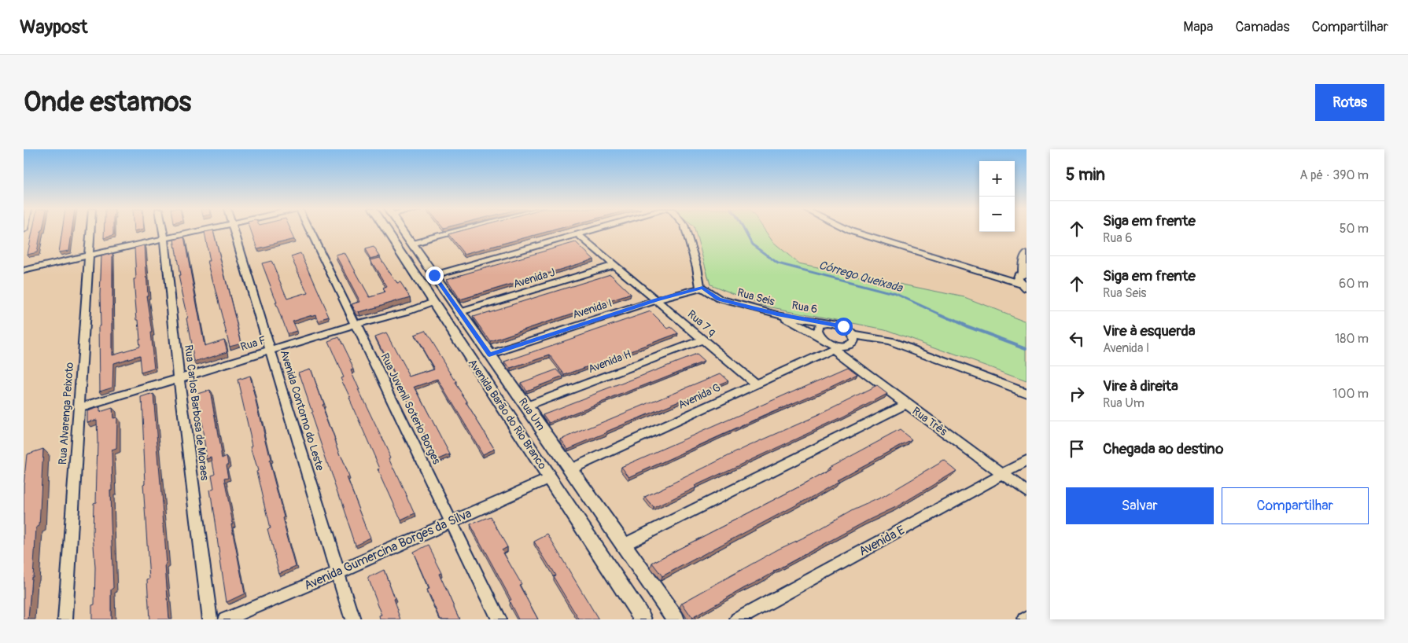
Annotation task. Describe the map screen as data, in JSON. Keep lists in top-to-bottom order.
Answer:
{
  "streets": {
    "street": [
      "Avenida J",
      "Rua Seis",
      "Rua 6",
      "Avenida I",
      "Rua 7 q",
      "Rua F",
      "Avenida H",
      "Avenida G",
      "Rua Juvenil Soterio Borges",
      "Avenida Contorno do Leste",
      "Rua Carlos Barbosa de Moraes",
      "Rua Alvarenga Peixoto",
      "Avenida Barão do Rio Branco",
      "Rua Um",
      "Rua Três",
      "Avenida E",
      "Avenida Gumercina Borges da Silva"
    ]
  },
  "crossings": [
    ["Avenida J", "Rua 7 q"],
    ["Avenida J", "Rua Um"],
    ["Rua Seis", "Rua 6"],
    ["Rua Seis", "Avenida I"],
    ["Rua Seis", "Rua Três"],
    ["Rua 6", "Avenida G"],
    ["Rua 6", "Rua Três"],
    ["Avenida I", "Rua 7 q"],
    ["Avenida I", "Rua Um"],
    ["Rua 7 q", "Avenida H"],
    ["Rua 7 q", "Avenida G"],
    ["Rua F", "Rua Juvenil Soterio Borges"],
    ["Rua F", "Avenida Contorno do Leste"],
    ["Rua F", "Rua Carlos Barbosa de Moraes"],
    ["Rua F", "Rua Alvarenga Peixoto"],
    ["Rua F", "Avenida Barão do Rio Branco"],
    ["Avenida H", "Rua Um"],
    ["Avenida G", "Rua Um"],
    ["Avenida G", "Rua Três"],
    ["Rua Juvenil Soterio Borges", "Avenida Gumercina Borges da Silva"],
    ["Avenida Contorno do Leste", "Avenida Gumercina Borges da Silva"],
    ["Avenida Barão do Rio Branco", "Avenida Gumercina Borges da Silva"],
    ["Rua Três", "Avenida E"]
  ],
  "water": ["Córrego Queixada"],
  "page": {
    "header": "Waypost",
    "nav": ["Mapa", "Camadas", "Compartilhar"],
    "buttons": [
      "Rotas",
      ["Salvar", "Compartilhar"]
    ],
    "title": "Onde estamos",
    "heading": ["5 min", "A pé · 390 m"],
    "map_buttons": ["+", "−"],
    "list": [
      ["Siga em frente", "Rua 6", "50 m"],
      ["Siga em frente", "Rua Seis", "60 m"],
      ["Vire à esquerda", "Avenida I", "180 m"],
      ["Vire à direita", "Rua Um", "100 m"],
      "Chegada ao destino"
    ]
  }
}
